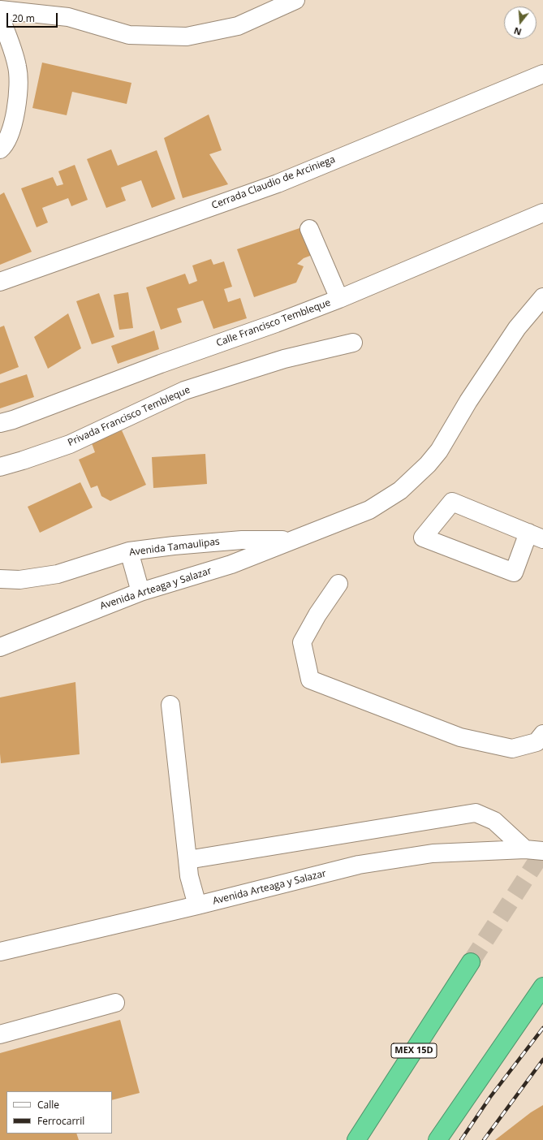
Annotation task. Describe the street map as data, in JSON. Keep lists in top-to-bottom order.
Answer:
{
  "streets": {
    "highway": ["MEX 15D"],
    "street": [
      "Cerrada Claudio de Arciniega",
      "Calle Francisco Tembleque",
      "Privada Francisco Tembleque",
      "Avenida Tamaulipas",
      "Avenida Arteaga y Salazar"
    ]
  },
  "crossings": [
    ["Avenida Tamaulipas", "Avenida Arteaga y Salazar"]
  ],
  "legend": ["Calle", "Ferrocarril"],
  "scale_bar": "20 m",
  "north": "bottom"
}
